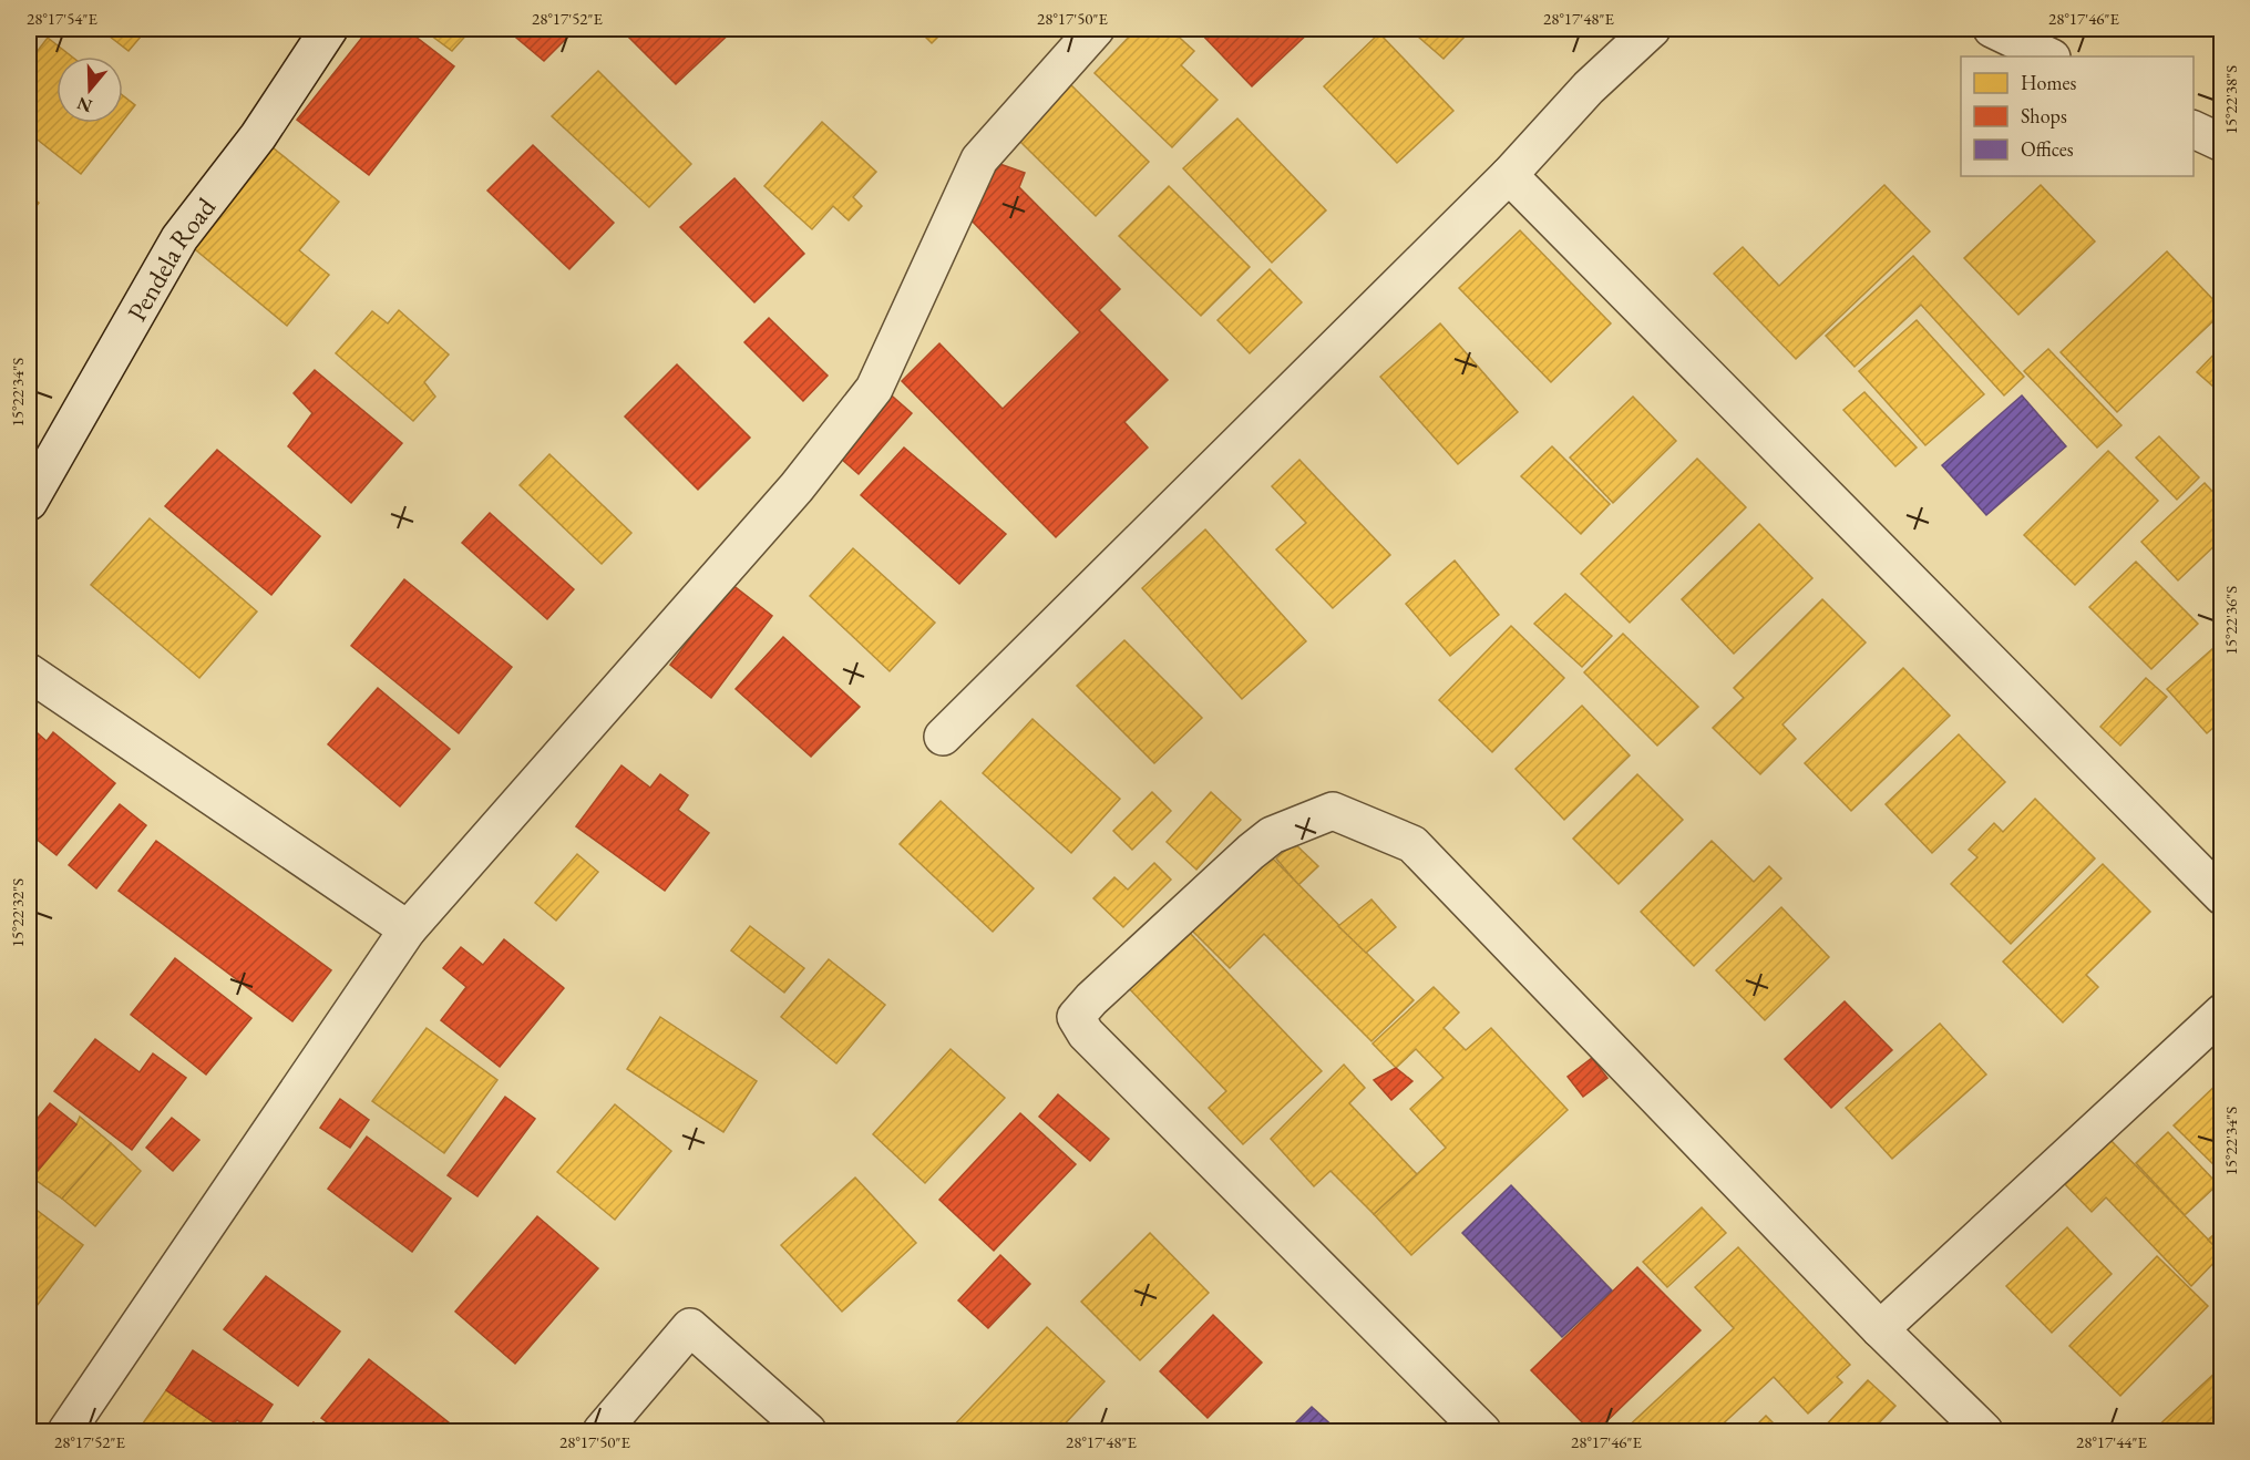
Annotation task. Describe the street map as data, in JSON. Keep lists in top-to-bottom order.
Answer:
{
  "streets": {
    "street": ["Pendela Road"]
  },
  "legend": ["Homes", "Shops", "Offices"],
  "north": "bottom",
  "coordinates": [
    "28°17'54\"E",
    "28°17'52\"E",
    "28°17'50\"E",
    "28°17'48\"E",
    "28°17'46\"E",
    "15°22'38\"S",
    "15°22'34\"S",
    "15°22'36\"S",
    "15°22'32\"S",
    "28°17'44\"E"
  ]
}
